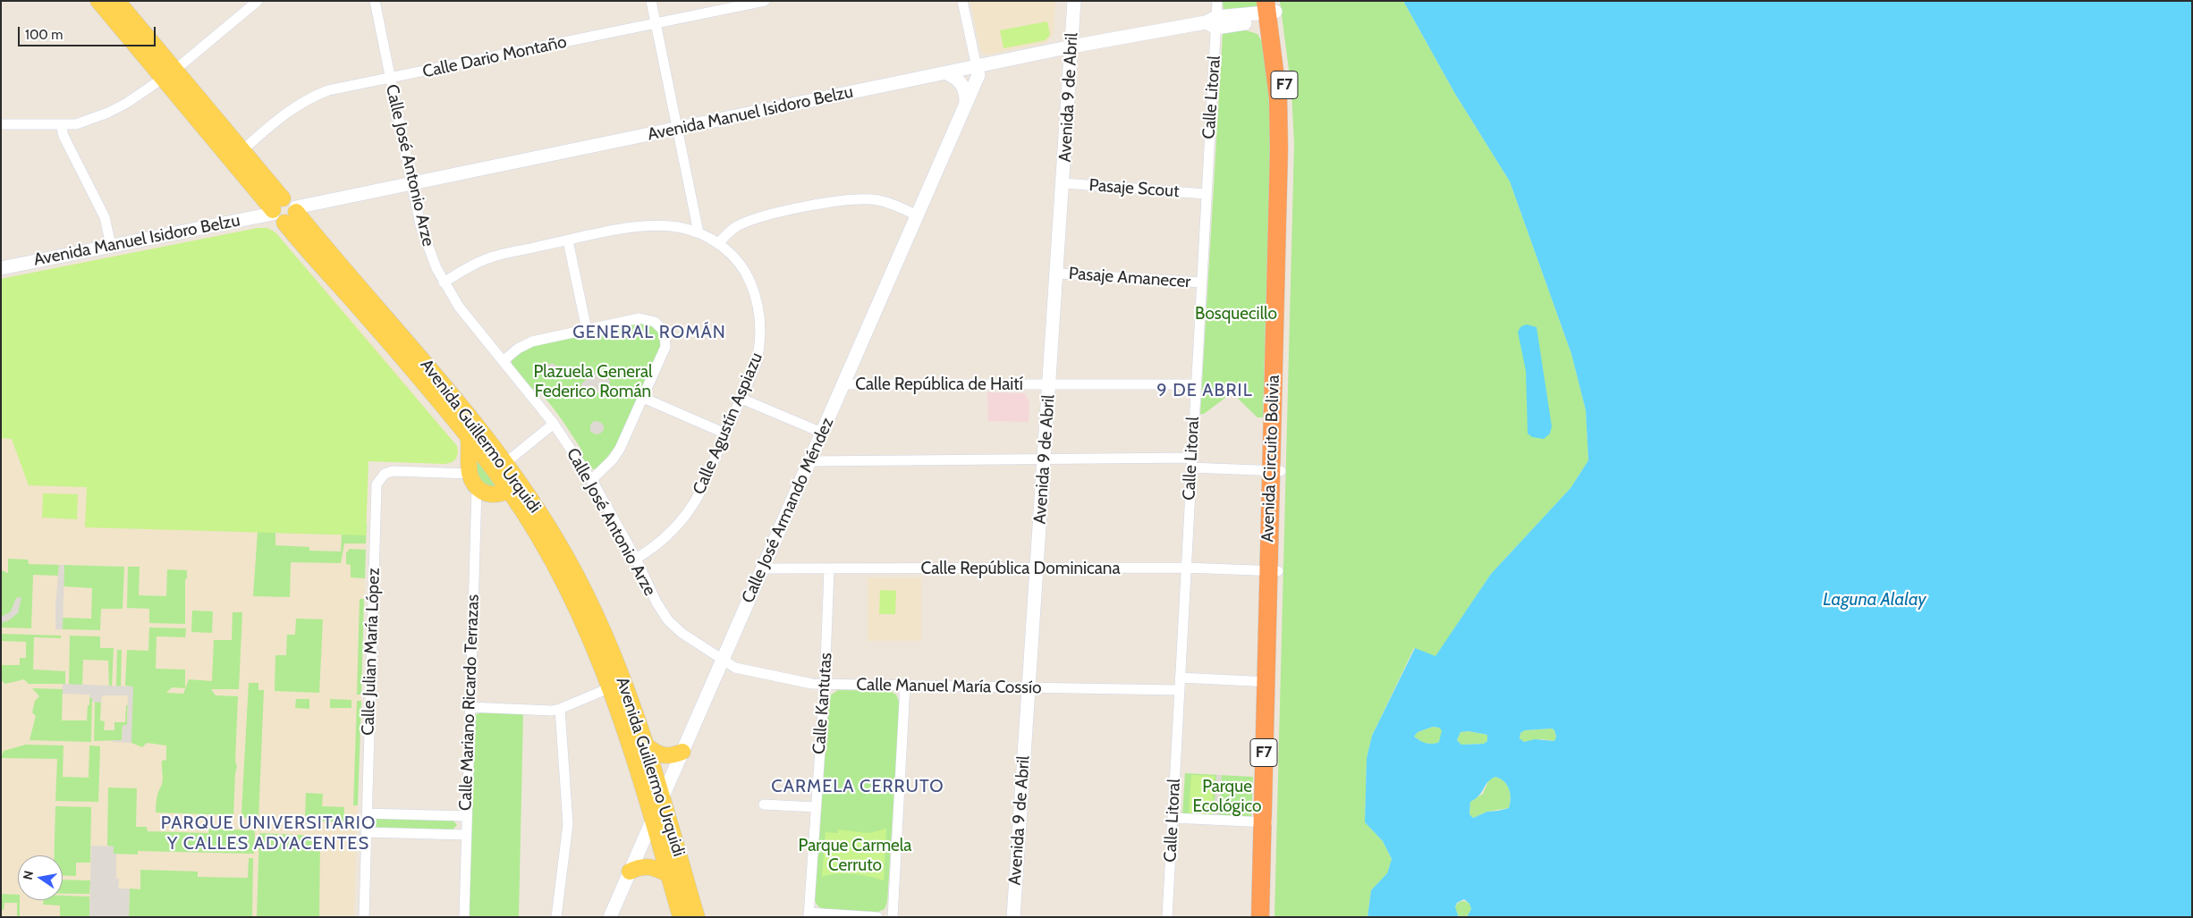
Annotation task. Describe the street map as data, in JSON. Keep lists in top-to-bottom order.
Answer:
{
  "streets": {
    "highway": ["F7", "Avenida Circuito Bolivia"],
    "main road": [
      "Avenida 9 de Abril",
      "Avenida Manuel Isidoro Belzu",
      "Avenida Guillermo Urquidi",
      "Calle José Armando Méndez"
    ],
    "street": [
      "Calle Dario Montaño",
      "Calle Litoral",
      "Calle José Antonio Arze",
      "Pasaje Scout",
      "Pasaje Amanecer",
      "Calle República de Haití",
      "Calle Agustín Aspiazu",
      "Calle República Dominicana",
      "Calle Julian María López",
      "Calle Manuel María Cossío",
      "Calle Mariano Ricardo Terrazas",
      "Calle Kantutas"
    ]
  },
  "crossings": [
    ["Calle Dario Montaño", "Calle José Antonio Arze"],
    ["Calle Dario Montaño", "Avenida Guillermo Urquidi"],
    ["Avenida 9 de Abril", "Avenida Manuel Isidoro Belzu"],
    ["Avenida 9 de Abril", "Pasaje Scout"],
    ["Avenida 9 de Abril", "Pasaje Amanecer"],
    ["Avenida 9 de Abril", "Calle República de Haití"],
    ["Avenida 9 de Abril", "Calle República Dominicana"],
    ["Avenida 9 de Abril", "Calle Manuel María Cossío"],
    ["Calle Litoral", "Avenida Manuel Isidoro Belzu"],
    ["Calle Litoral", "Pasaje Scout"],
    ["Calle Litoral", "Pasaje Amanecer"],
    ["Calle Litoral", "Calle República de Haití"],
    ["Calle Litoral", "Calle República Dominicana"],
    ["Calle Litoral", "Calle Manuel María Cossío"],
    ["Avenida Manuel Isidoro Belzu", "Calle José Antonio Arze"],
    ["Avenida Manuel Isidoro Belzu", "Avenida Guillermo Urquidi"],
    ["Avenida Manuel Isidoro Belzu", "Avenida Circuito Bolivia"],
    ["Avenida Manuel Isidoro Belzu", "Calle José Armando Méndez"],
    ["Calle José Antonio Arze", "Calle Agustín Aspiazu"],
    ["Calle José Antonio Arze", "Calle José Armando Méndez"],
    ["Calle José Antonio Arze", "Calle Manuel María Cossío"],
    ["Calle República de Haití", "Calle José Armando Méndez"],
    ["Avenida Guillermo Urquidi", "Calle José Armando Méndez"],
    ["Avenida Circuito Bolivia", "Calle República Dominicana"],
    ["Calle José Armando Méndez", "Calle República Dominicana"],
    ["Calle José Armando Méndez", "Calle Manuel María Cossío"],
    ["Calle República Dominicana", "Calle Kantutas"],
    ["Calle Julian María López", "Calle Mariano Ricardo Terrazas"],
    ["Calle Manuel María Cossío", "Calle Kantutas"]
  ],
  "districts": [
    "GENERAL ROMÁN",
    "9 DE ABRIL",
    "CARMELA CERRUTO",
    "PARQUE UNIVERSITARIO Y CALLES ADYACENTES"
  ],
  "water": ["Laguna Alalay"],
  "parks": [
    "Bosquecillo",
    "Plazuela General Federico Román",
    "Parque Ecológico",
    "Parque Carmela Cerruto"
  ],
  "scale_bar": "100 m",
  "north": "left"
}
